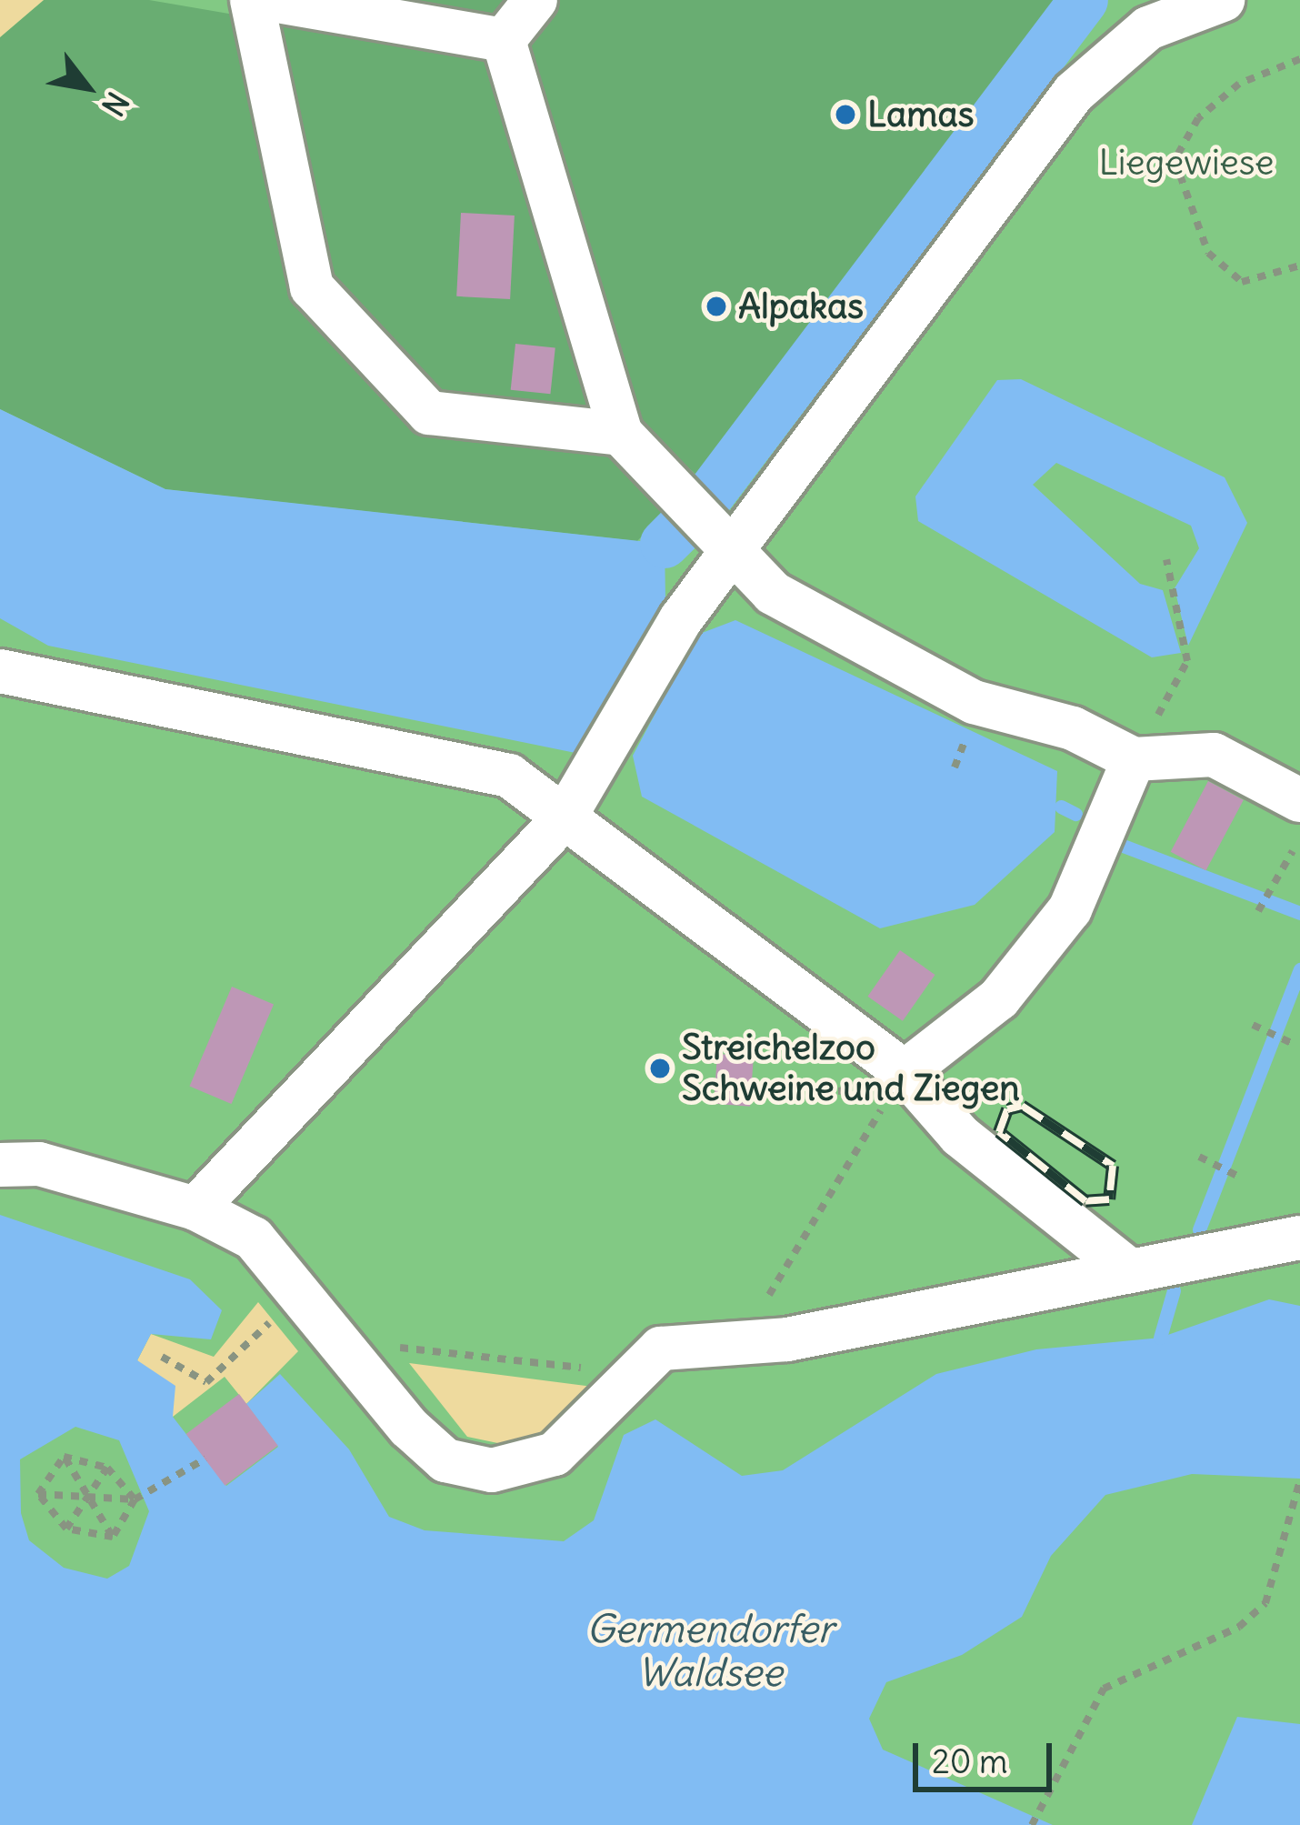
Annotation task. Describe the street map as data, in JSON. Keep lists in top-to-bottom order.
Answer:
{
  "water": ["Germendorfer Waldsee"],
  "parks": ["Liegewiese"],
  "places": ["Lamas", "Alpakas", "Streichelzoo Schweine und Ziegen"],
  "scale_bar": "20 m",
  "north": "bottom right"
}
